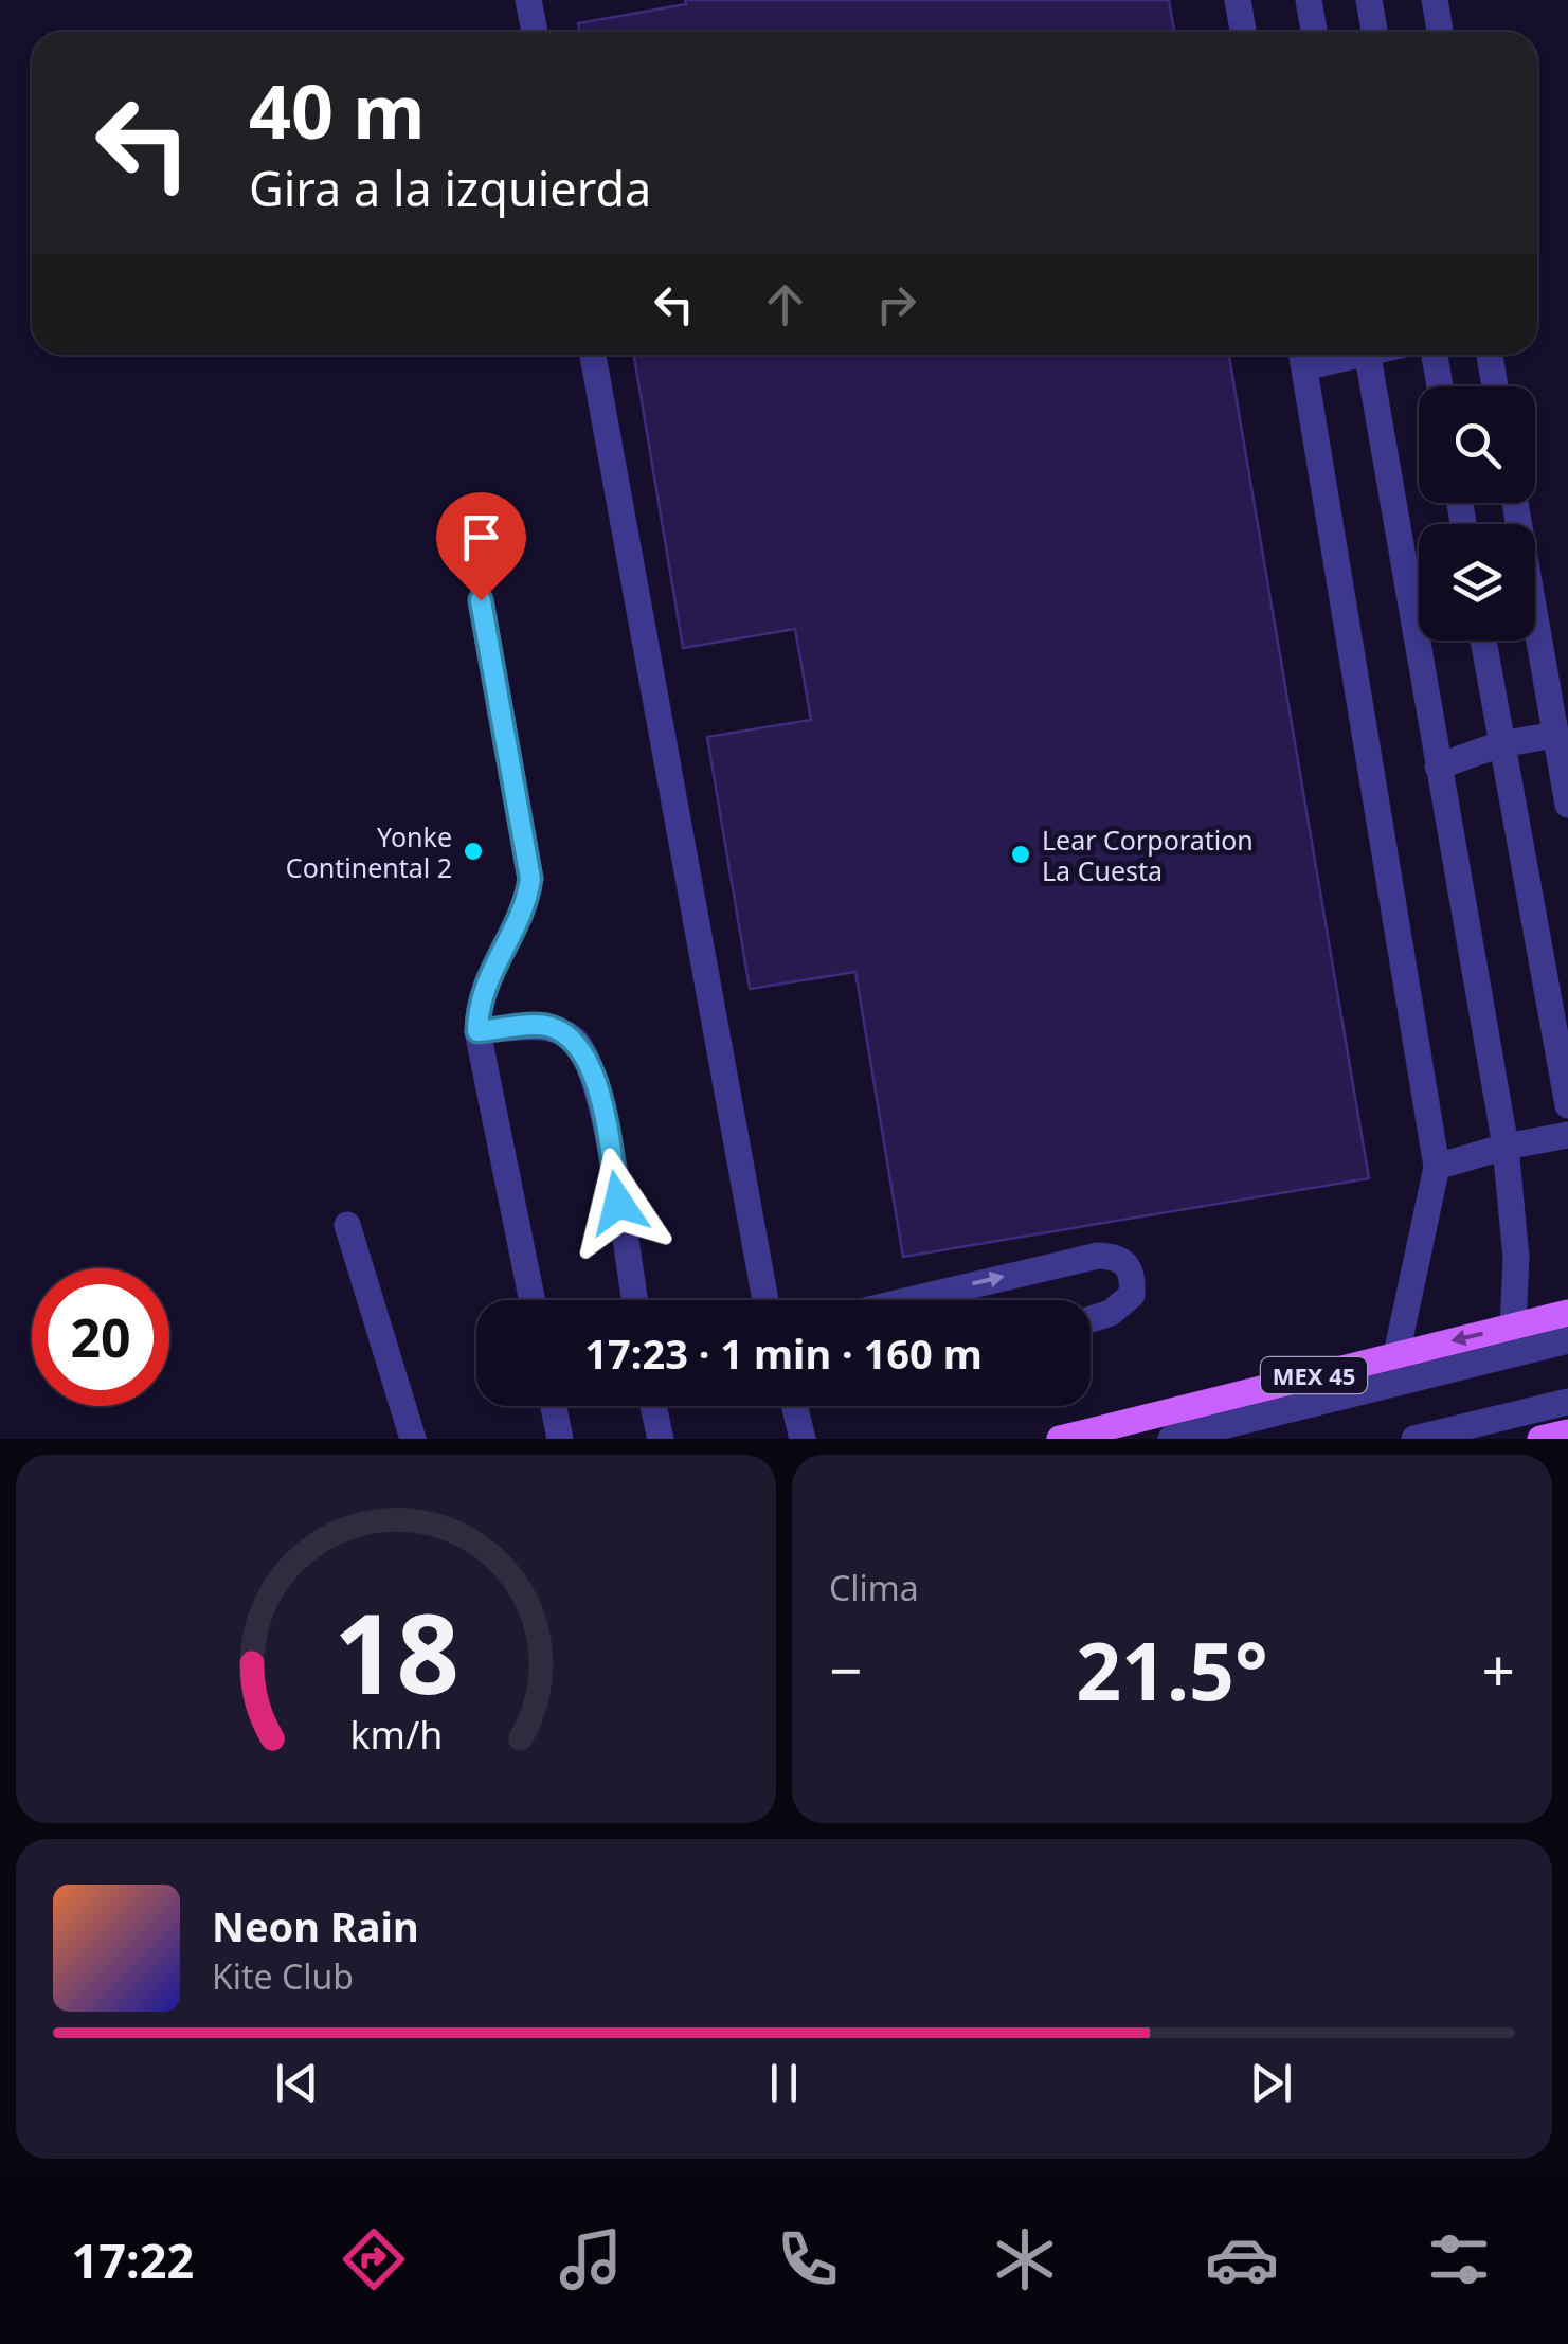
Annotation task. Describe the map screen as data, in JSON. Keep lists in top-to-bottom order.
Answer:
{
  "streets": {
    "main road": ["MEX 45"]
  },
  "places": ["Yonke Continental 2", "Lear Corporation La Cuesta"],
  "page": {
    "turn": ["40 m", "Gira a la izquierda"],
    "limit": "20",
    "trip": "17:23 · 1 min · 160 m",
    "tile": "Clima",
    "heat": ["−", "21.5°", "+"],
    "song": ["Neon Rain", "Kite Club"],
    "tabs": "17:22",
    "gauge": ["18", "km/h"]
  }
}
